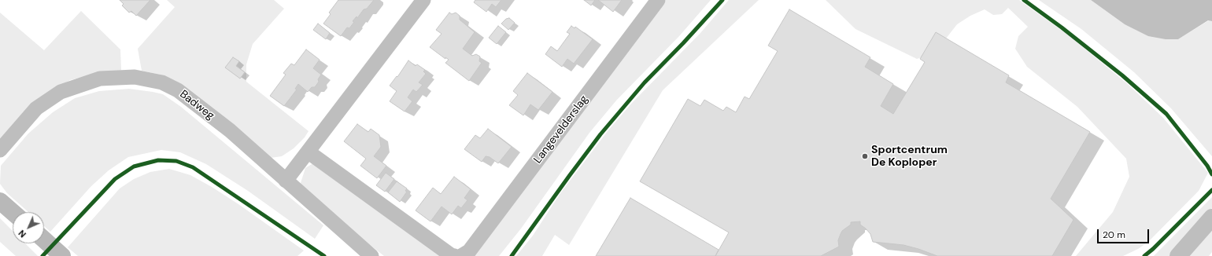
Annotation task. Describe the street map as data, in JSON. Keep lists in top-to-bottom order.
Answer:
{
  "streets": {
    "street": ["Badweg", "Langevelderslag"]
  },
  "places": ["Sportcentrum De Koploper"],
  "scale_bar": "20 m",
  "north": "bottom left"
}
